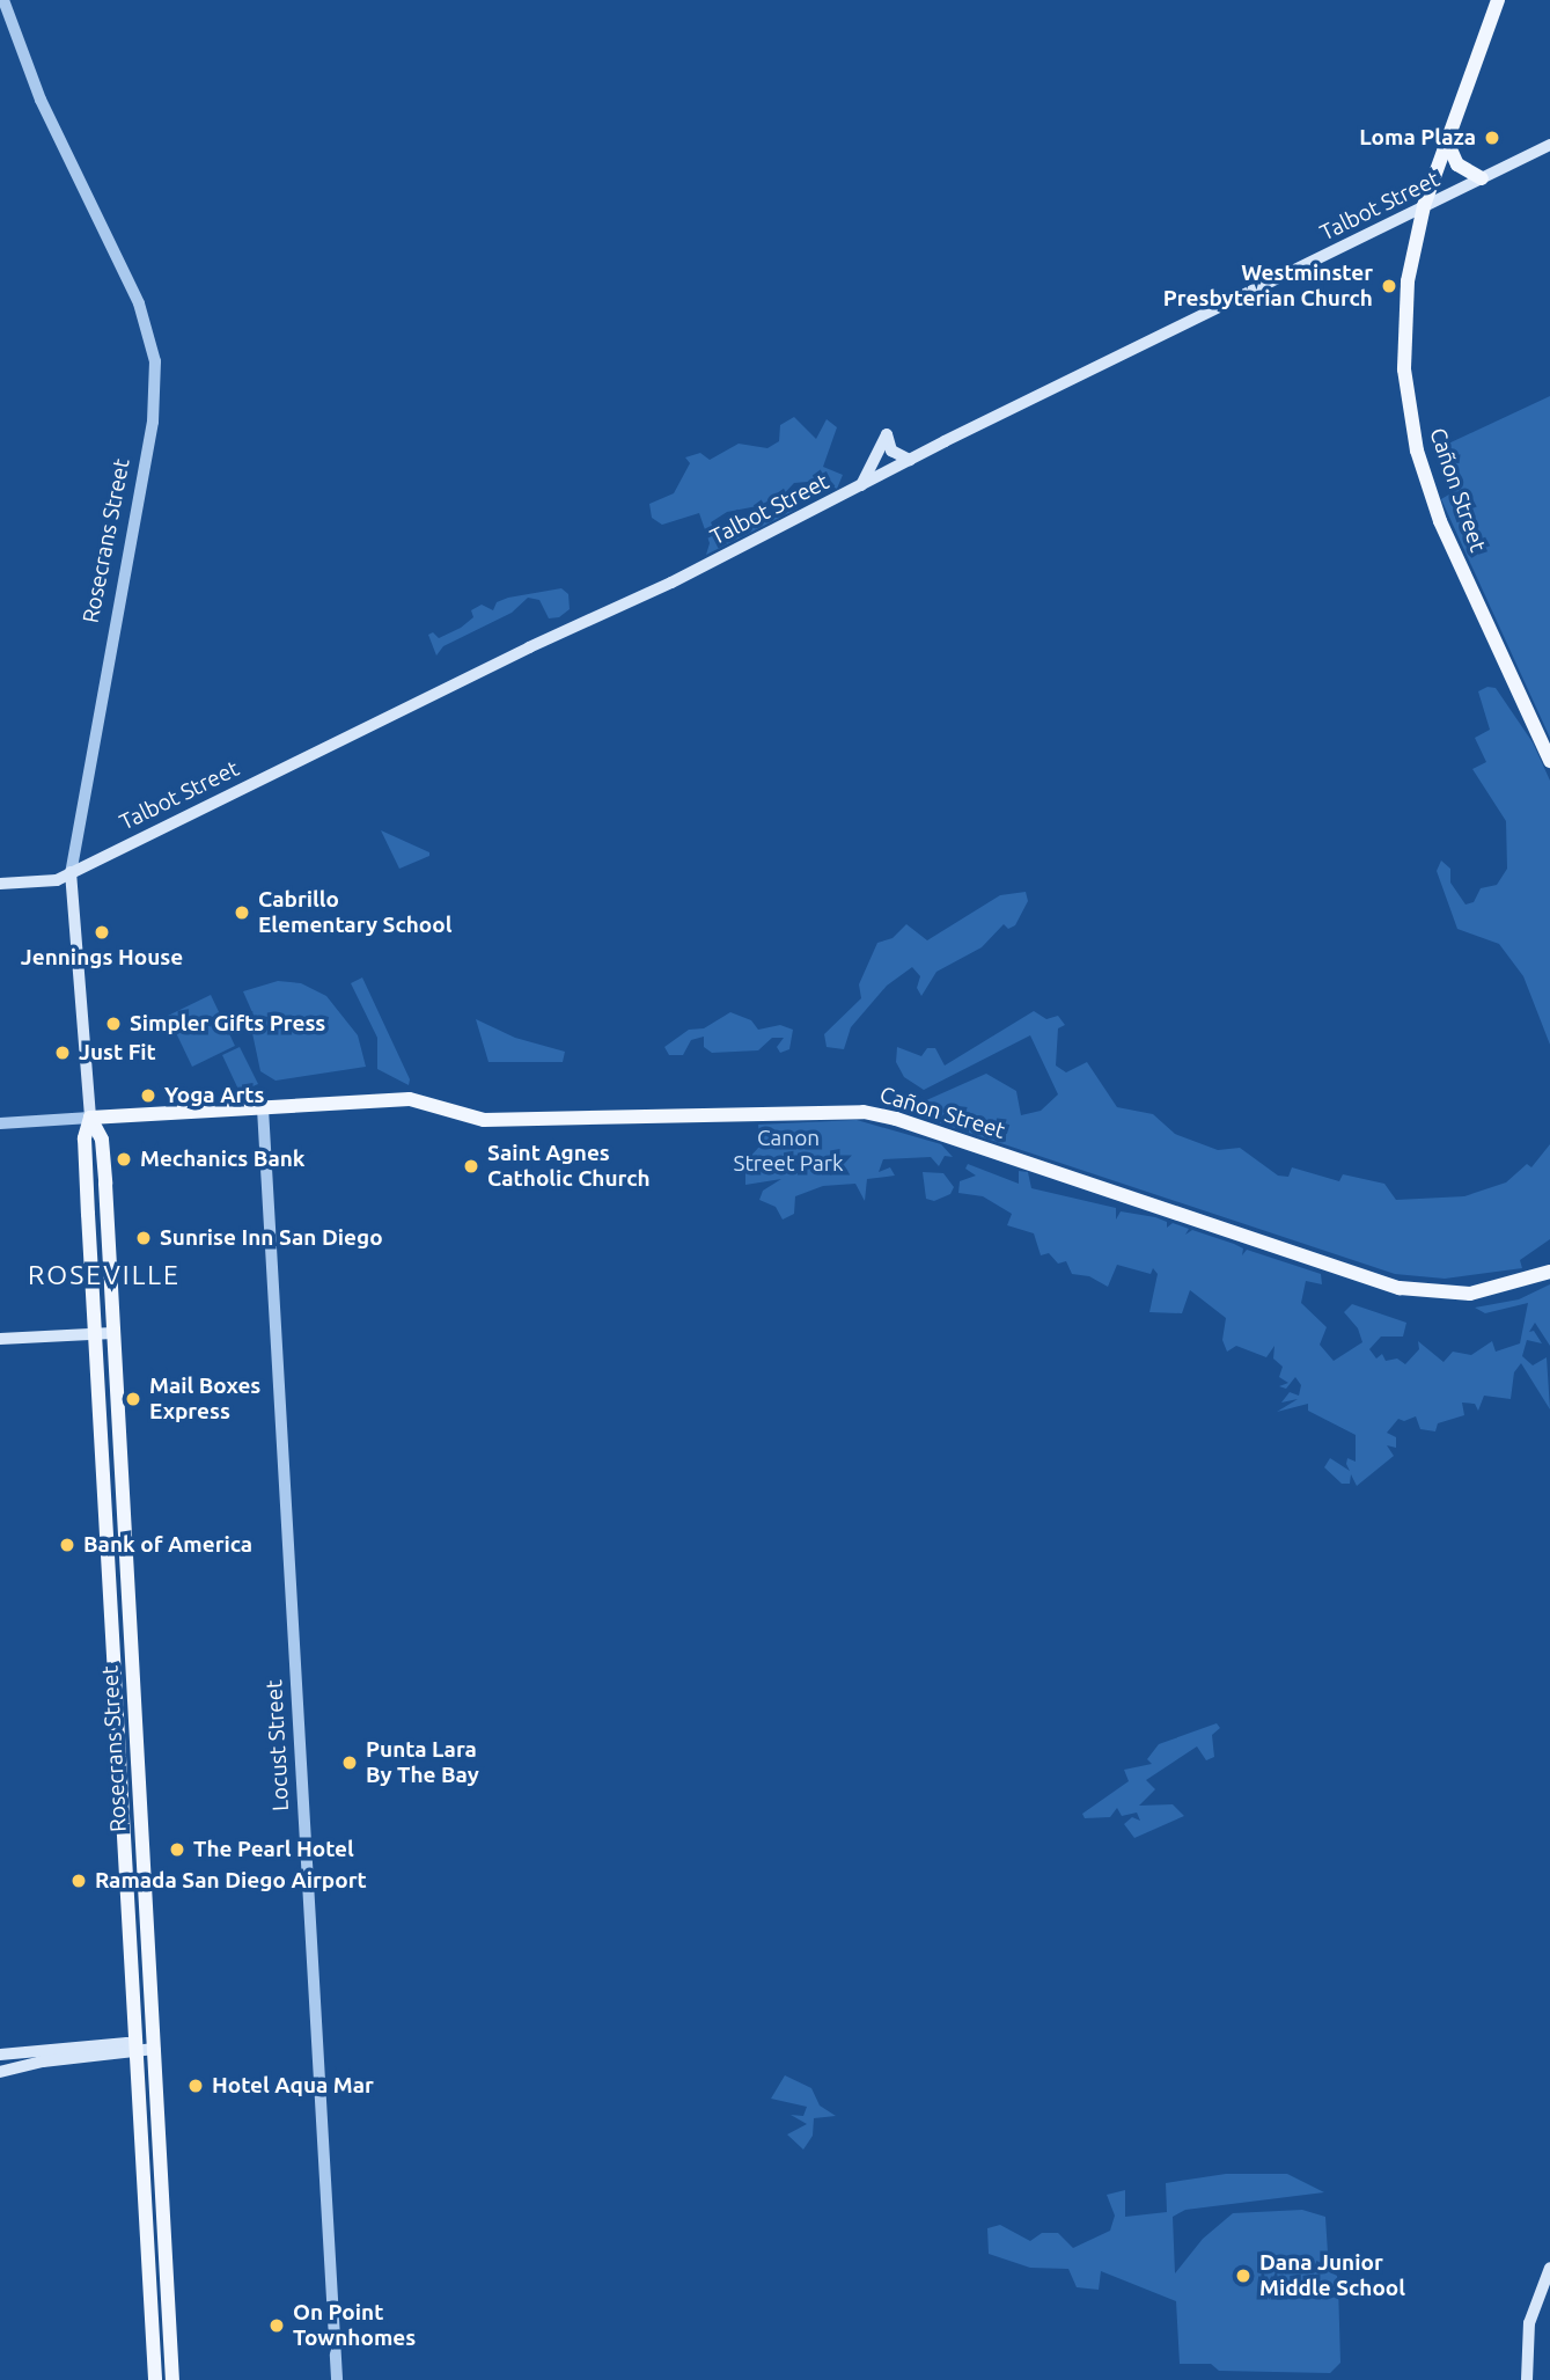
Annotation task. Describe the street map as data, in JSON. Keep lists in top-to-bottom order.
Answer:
{
  "streets": {
    "main road": ["Talbot Street", "Cañon Street", "Rosecrans Street"],
    "street": ["Locust Street"]
  },
  "crossings": [
    ["Talbot Street", "Cañon Street"],
    ["Talbot Street", "Rosecrans Street"],
    ["Cañon Street", "Rosecrans Street"],
    ["Cañon Street", "Locust Street"]
  ],
  "districts": ["ROSEVILLE"],
  "parks": ["Canon Street Park"],
  "places": [
    "Loma Plaza",
    "Westminster Presbyterian Church",
    "Cabrillo Elementary School",
    "Jennings House",
    "Simpler Gifts Press",
    "Just Fit",
    "Yoga Arts",
    "Mechanics Bank",
    "Saint Agnes Catholic Church",
    "Sunrise Inn San Diego",
    "Mail Boxes Express",
    "Bank of America",
    "Punta Lara By The Bay",
    "The Pearl Hotel",
    "Ramada San Diego Airport",
    "Hotel Aqua Mar",
    "Dana Junior Middle School",
    "On Point Townhomes"
  ]
}
